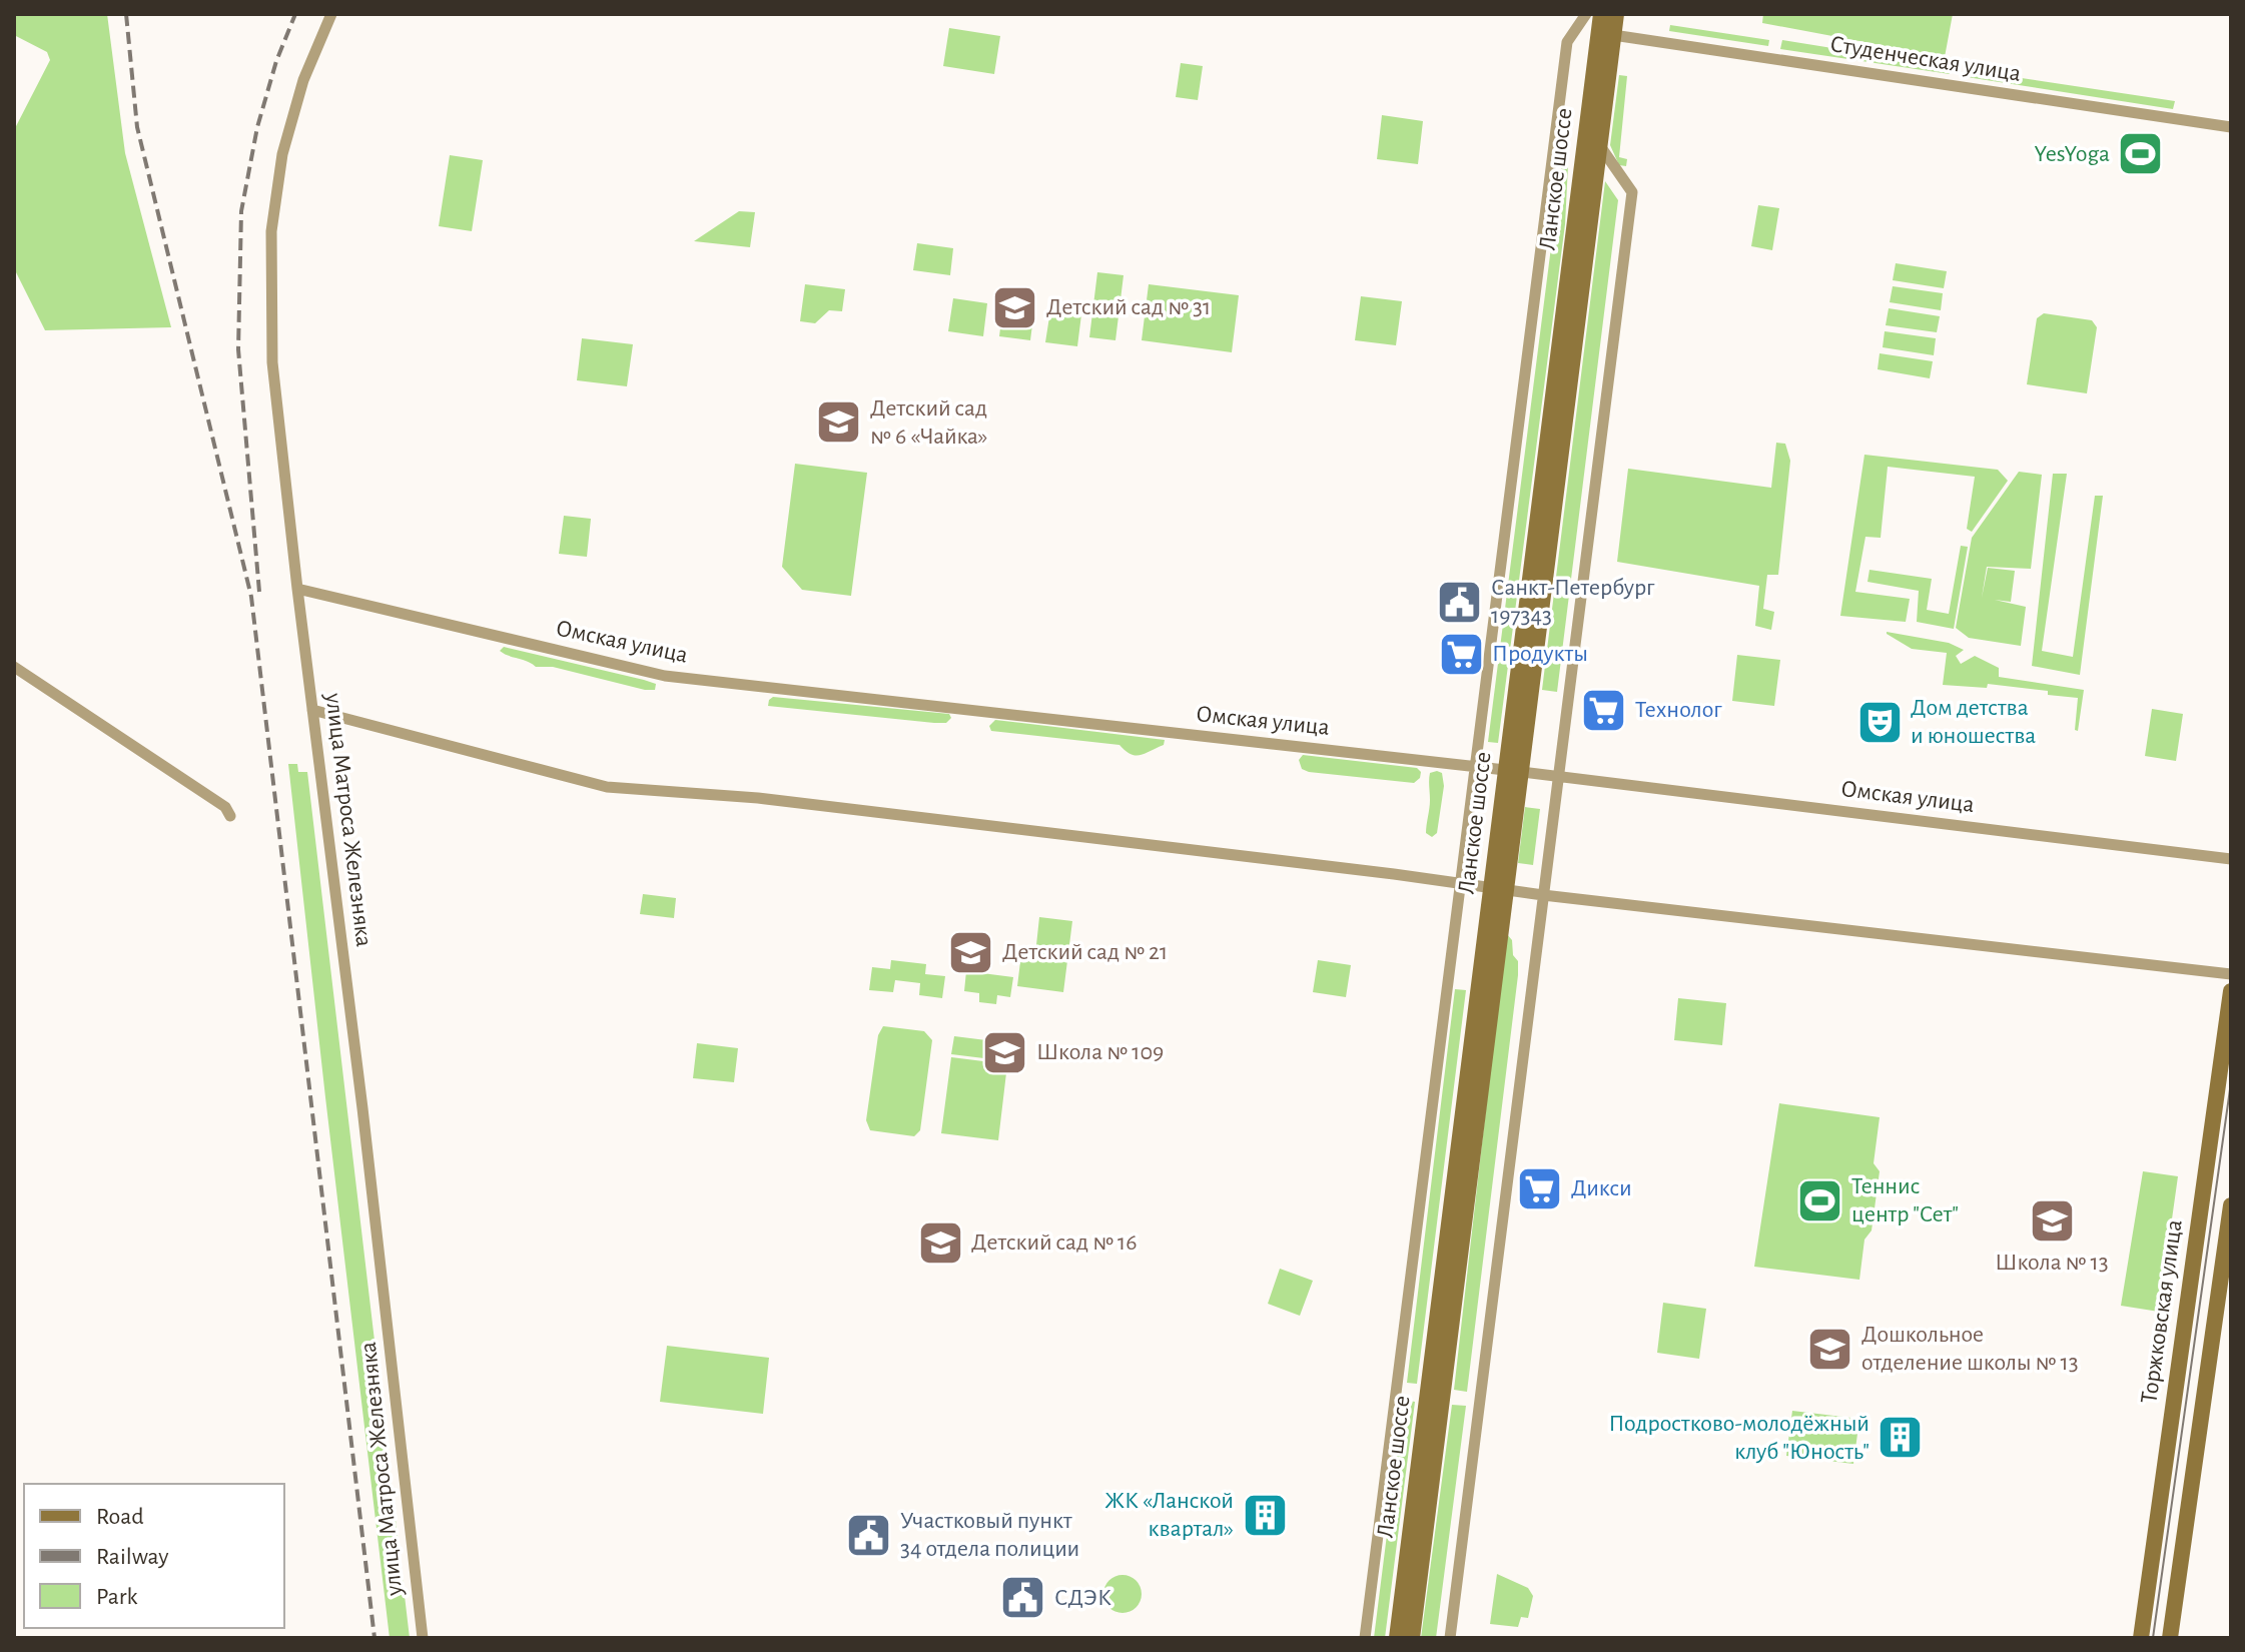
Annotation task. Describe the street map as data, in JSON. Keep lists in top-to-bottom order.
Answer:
{
  "streets": {
    "main road": ["Ланское шоссе", "Торжковская улица"],
    "street": ["Студенческая улица", "Омская улица", "улица Матроса Железняка"]
  },
  "crossings": [
    ["Студенческая улица", "Ланское шоссе"],
    ["Ланское шоссе", "Омская улица"],
    ["Омская улица", "улица Матроса Железняка"]
  ],
  "places": {
    "sports": ["YesYoga", "Теннис центр \"Сет\""],
    "school or university": [
      "Детский сад № 31",
      "Детский сад № 6 «Чайка»",
      "Детский сад № 21",
      "Школа № 109",
      "Школа № 13",
      "Детский сад № 16",
      "Дошкольное отделение школы № 13"
    ],
    "public building": ["Санкт-Петербург 197343", "Участковый пункт 34 отдела полиции", "СДЭК"],
    "supermarket": ["Продукты", "Технолог", "Дикси"],
    "theatre": ["Дом детства и юношества"],
    "building": ["Подростково-молодёжный клуб \"Юность\"", "ЖК «Ланской квартал»"]
  },
  "legend": ["Road", "Railway", "Park"]
}
